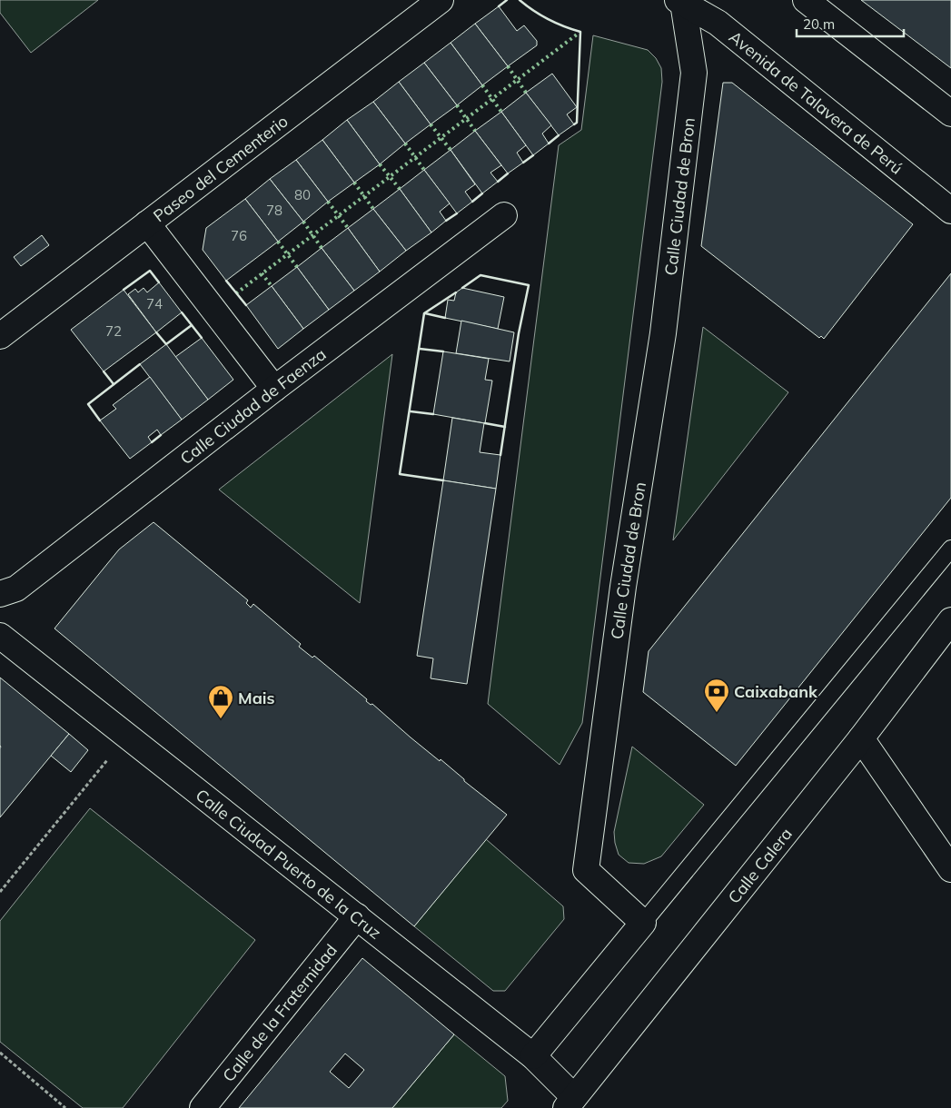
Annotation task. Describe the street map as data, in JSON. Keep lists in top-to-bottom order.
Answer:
{
  "streets": {
    "street": [
      "Avenida de Talavera de Perú",
      "Paseo del Cementerio",
      "Calle Ciudad de Bron",
      "Calle Ciudad de Faenza",
      "Calle Ciudad Puerto de la Cruz",
      "Calle Calera",
      "Calle de la Fraternidad"
    ]
  },
  "crossings": [
    ["Avenida de Talavera de Perú", "Calle Ciudad de Bron"],
    ["Calle Ciudad Puerto de la Cruz", "Calle Calera"],
    ["Calle Ciudad Puerto de la Cruz", "Calle de la Fraternidad"]
  ],
  "places": {
    "bank": ["Caixabank"],
    "shop": ["Mais"]
  },
  "house_numbers": [
    "80",
    "78",
    "76",
    "74",
    "72"
  ],
  "scale_bar": "20 m"
}
